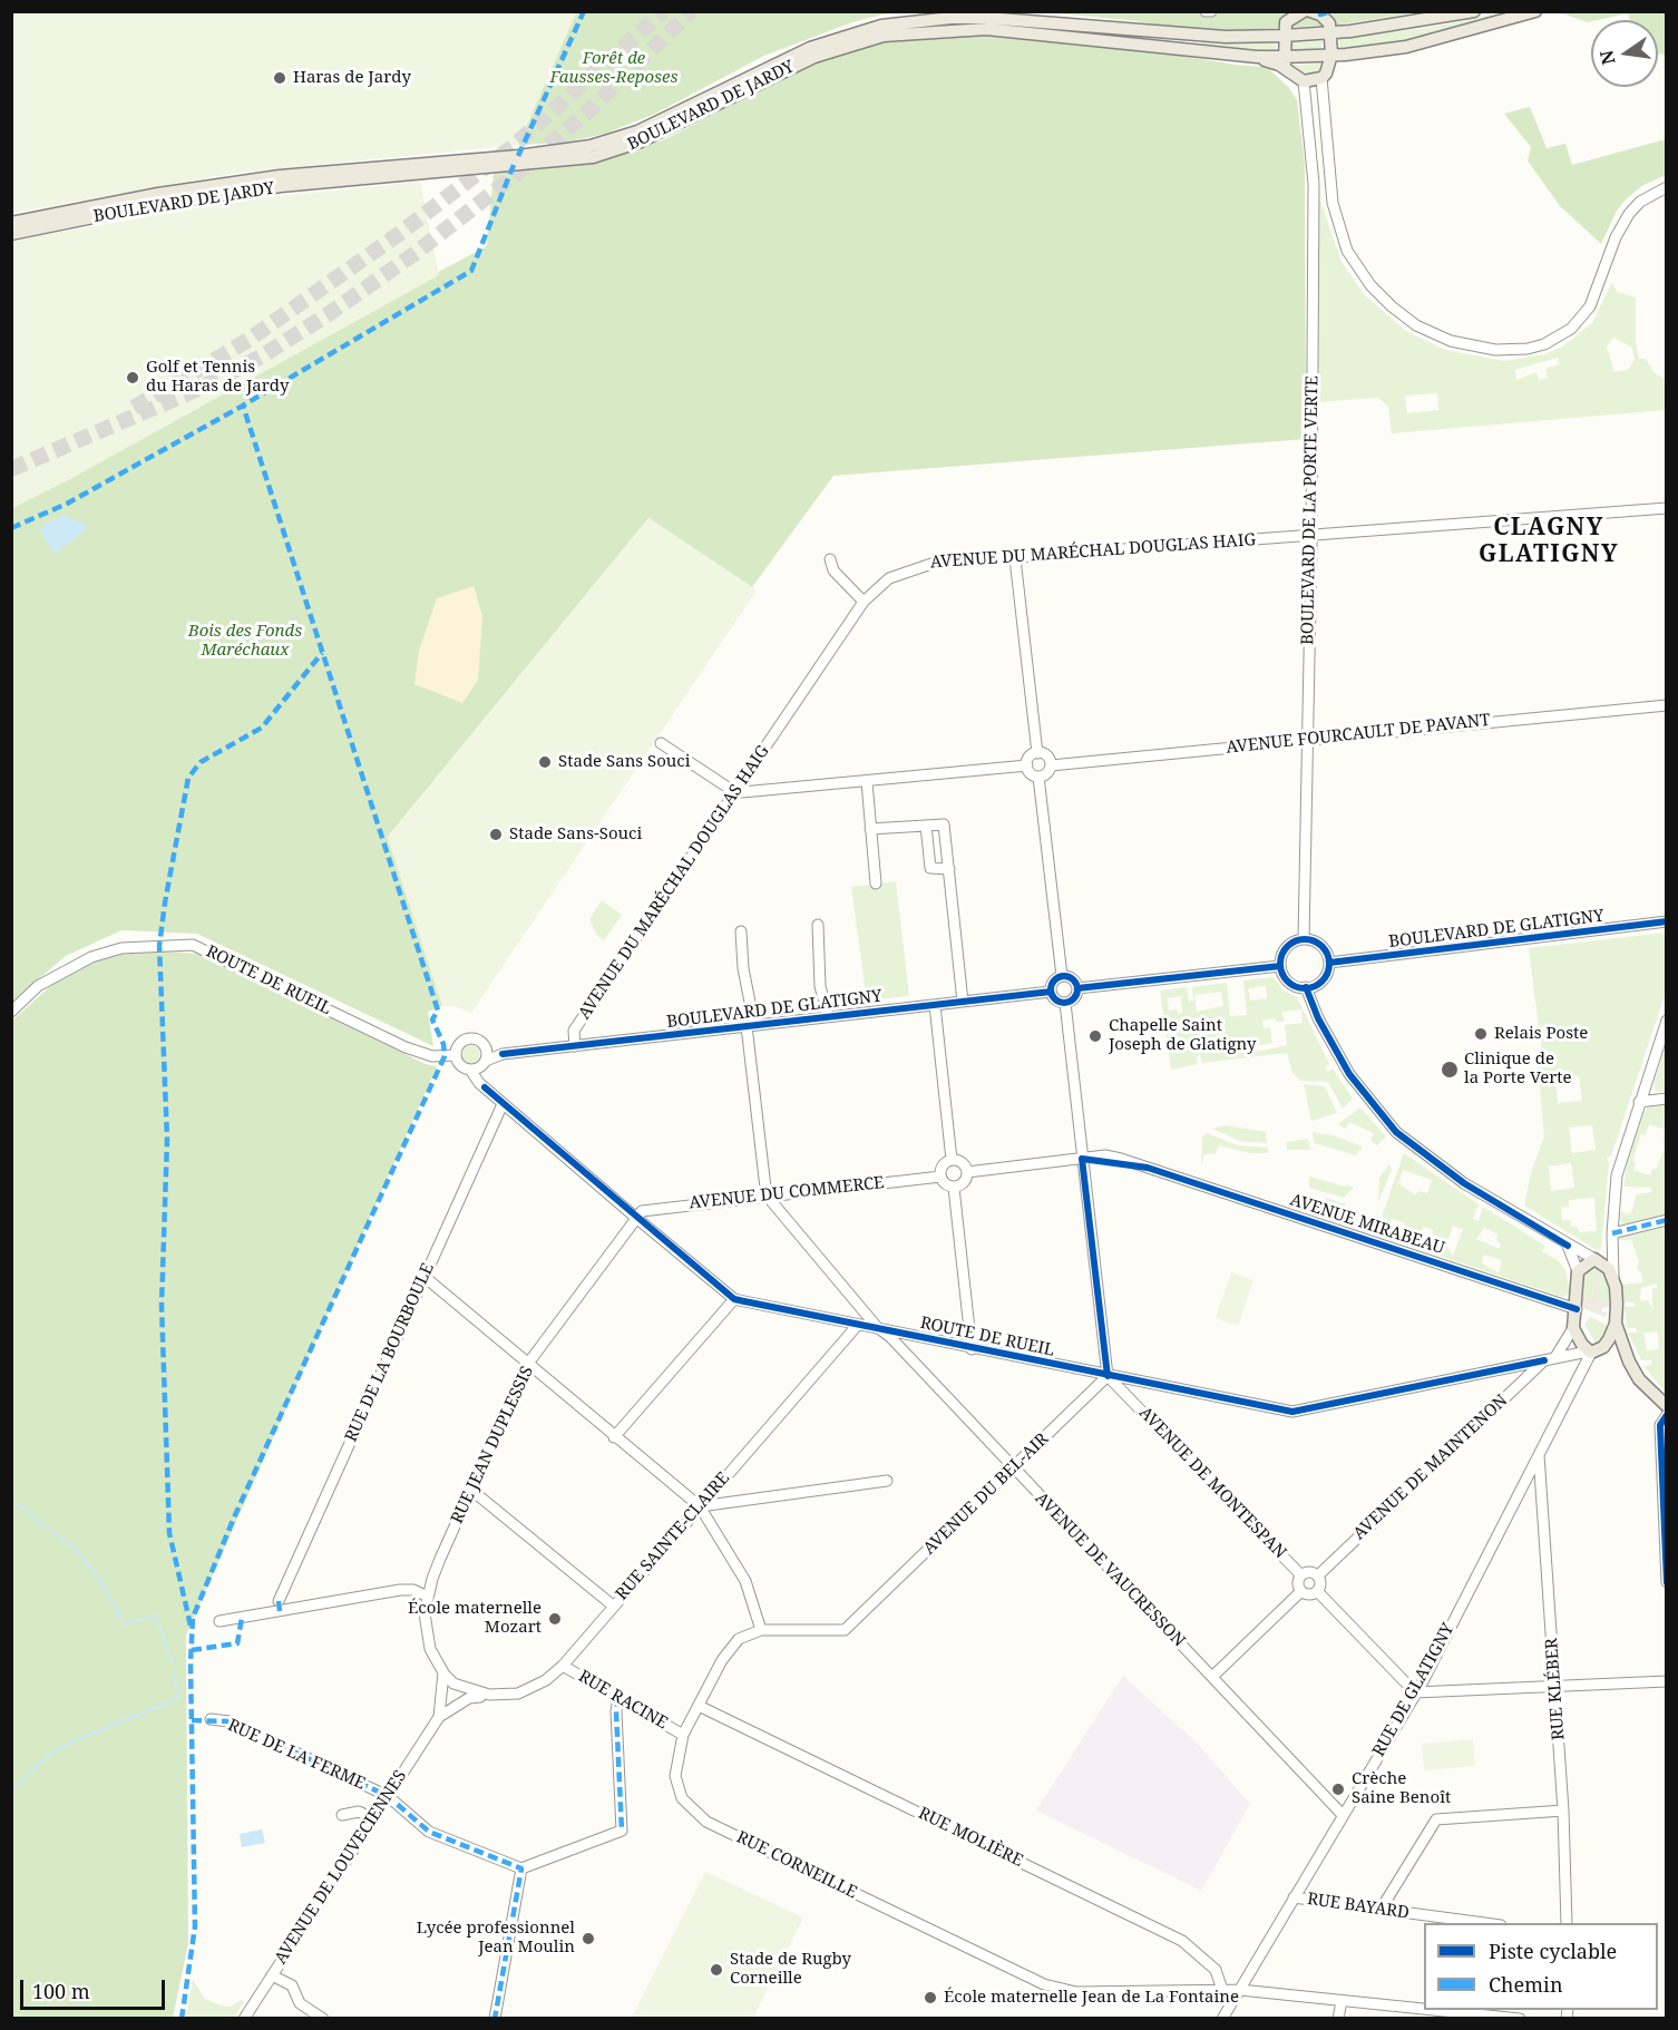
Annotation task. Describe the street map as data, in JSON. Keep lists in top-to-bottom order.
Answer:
{
  "streets": {
    "main road": ["BOULEVARD DE JARDY"],
    "street": [
      "BOULEVARD DE LA PORTE VERTE",
      "AVENUE DU MARÉCHAL DOUGLAS HAIG",
      "AVENUE FOURCAULT DE PAVANT",
      "BOULEVARD DE GLATIGNY",
      "ROUTE DE RUEIL",
      "AVENUE DU COMMERCE",
      "AVENUE MIRABEAU",
      "RUE DE LA BOURBOULE",
      "RUE JEAN DUPLESSIS",
      "AVENUE DE MAINTENON",
      "AVENUE DE MONTESPAN",
      "AVENUE DU BEL-AIR",
      "RUE SAINTE-CLAIRE",
      "AVENUE DE VAUCRESSON",
      "RUE KLÉBER",
      "RUE DE GLATIGNY",
      "RUE RACINE",
      "RUE DE LA FERME",
      "RUE MOLIÈRE",
      "RUE CORNEILLE",
      "AVENUE DE LOUVECIENNES",
      "RUE BAYARD"
    ]
  },
  "crossings": [
    ["BOULEVARD DE JARDY", "BOULEVARD DE LA PORTE VERTE"],
    ["BOULEVARD DE LA PORTE VERTE", "AVENUE DU MARÉCHAL DOUGLAS HAIG"],
    ["BOULEVARD DE LA PORTE VERTE", "AVENUE FOURCAULT DE PAVANT"],
    ["BOULEVARD DE LA PORTE VERTE", "BOULEVARD DE GLATIGNY"],
    ["AVENUE DU MARÉCHAL DOUGLAS HAIG", "BOULEVARD DE GLATIGNY"],
    ["BOULEVARD DE GLATIGNY", "ROUTE DE RUEIL"],
    ["ROUTE DE RUEIL", "AVENUE DU COMMERCE"],
    ["ROUTE DE RUEIL", "RUE DE LA BOURBOULE"],
    ["ROUTE DE RUEIL", "RUE JEAN DUPLESSIS"],
    ["ROUTE DE RUEIL", "AVENUE DE MAINTENON"],
    ["ROUTE DE RUEIL", "AVENUE DE MONTESPAN"],
    ["ROUTE DE RUEIL", "AVENUE DU BEL-AIR"],
    ["ROUTE DE RUEIL", "RUE SAINTE-CLAIRE"],
    ["ROUTE DE RUEIL", "AVENUE DE VAUCRESSON"],
    ["ROUTE DE RUEIL", "RUE DE GLATIGNY"],
    ["AVENUE DU COMMERCE", "RUE JEAN DUPLESSIS"],
    ["AVENUE DU COMMERCE", "AVENUE DE VAUCRESSON"],
    ["RUE JEAN DUPLESSIS", "RUE SAINTE-CLAIRE"],
    ["RUE JEAN DUPLESSIS", "AVENUE DE LOUVECIENNES"],
    ["AVENUE DE MAINTENON", "AVENUE DE MONTESPAN"],
    ["AVENUE DE MONTESPAN", "AVENUE DU BEL-AIR"],
    ["AVENUE DU BEL-AIR", "AVENUE DE VAUCRESSON"],
    ["AVENUE DU BEL-AIR", "RUE CORNEILLE"],
    ["RUE SAINTE-CLAIRE", "AVENUE DE VAUCRESSON"],
    ["RUE SAINTE-CLAIRE", "RUE RACINE"],
    ["RUE SAINTE-CLAIRE", "AVENUE DE LOUVECIENNES"],
    ["AVENUE DE VAUCRESSON", "RUE DE GLATIGNY"],
    ["RUE KLÉBER", "RUE DE GLATIGNY"],
    ["RUE DE GLATIGNY", "RUE CORNEILLE"],
    ["RUE DE GLATIGNY", "RUE BAYARD"],
    ["RUE RACINE", "RUE CORNEILLE"],
    ["RUE DE LA FERME", "AVENUE DE LOUVECIENNES"],
    ["RUE MOLIÈRE", "RUE CORNEILLE"]
  ],
  "districts": ["CLAGNY GLATIGNY"],
  "parks": ["Forêt de Fausses-Reposes", "Bois des Fonds Maréchaux"],
  "places": [
    "Haras de Jardy",
    "Golf et Tennis du Haras de Jardy",
    "Stade Sans Souci",
    "Stade Sans-Souci",
    "Relais Poste",
    "Chapelle Saint Joseph de Glatigny",
    "Clinique de la Porte Verte",
    "École maternelle Mozart",
    "Crèche Saine Benoît",
    "Lycée professionnel Jean Moulin",
    "Stade de Rugby Corneille",
    "École maternelle Jean de La Fontaine"
  ],
  "legend": ["Piste cyclable", "Chemin"],
  "scale_bar": "100 m",
  "north": "left"
}
